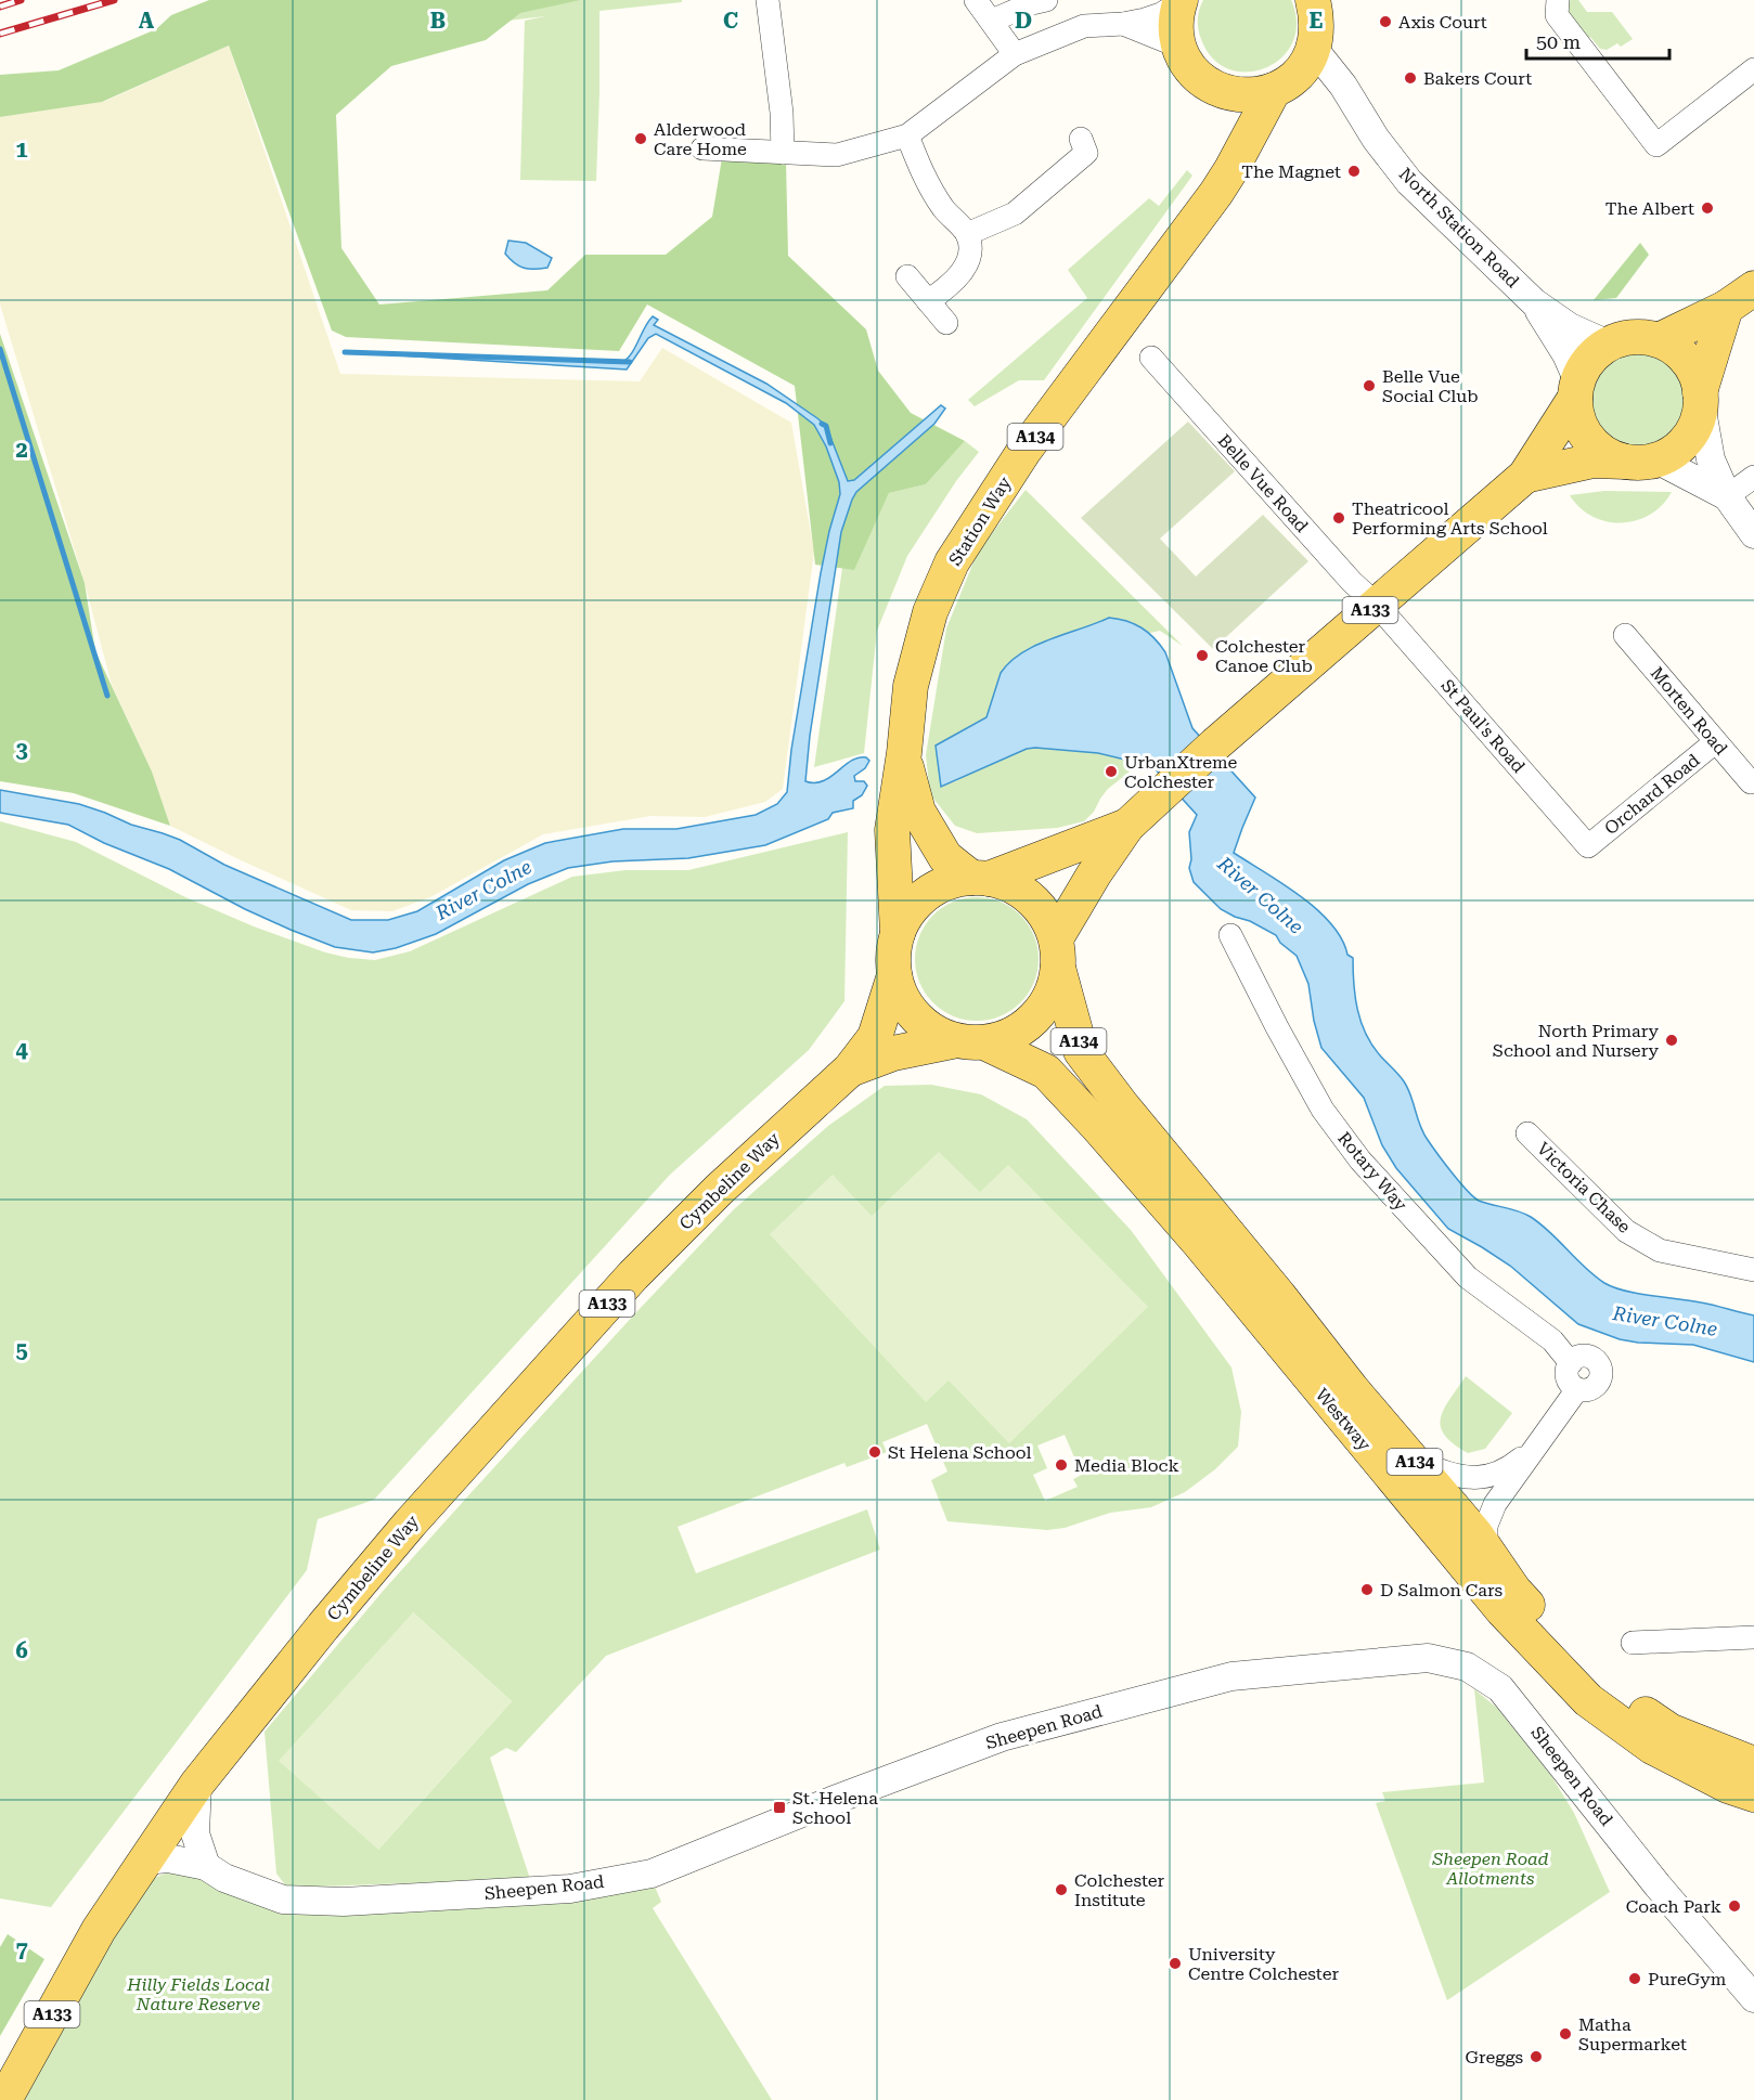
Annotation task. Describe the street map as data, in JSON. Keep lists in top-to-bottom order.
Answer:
{
  "streets": {
    "main road": [
      "A134",
      "Station Way",
      "A133",
      "Cymbeline Way",
      "Westway"
    ],
    "street": [
      "North Station Road",
      "Belle Vue Road",
      "Morten Road",
      "St Paul's Road",
      "Orchard Road",
      "Rotary Way",
      "Victoria Chase",
      "Sheepen Road"
    ]
  },
  "crossings": [
    ["North Station Road", "A134"],
    ["North Station Road", "A133"],
    ["A134", "Station Way"],
    ["A134", "A133"],
    ["A134", "Westway"],
    ["Belle Vue Road", "A133"],
    ["Belle Vue Road", "St Paul's Road"],
    ["Station Way", "A133"],
    ["Station Way", "Westway"],
    ["A133", "St Paul's Road"],
    ["A133", "Cymbeline Way"],
    ["A133", "Westway"],
    ["Morten Road", "Orchard Road"],
    ["St Paul's Road", "Orchard Road"],
    ["Cymbeline Way", "Sheepen Road"]
  ],
  "water": ["River Colne"],
  "parks": ["Sheepen Road Allotments", "Hilly Fields Local Nature Reserve"],
  "places": {
    "other": [
      "Axis Court",
      "Bakers Court",
      "Alderwood Care Home",
      "The Magnet",
      "The Albert",
      "Belle Vue Social Club",
      "Theatricool Performing Arts School",
      "Colchester Canoe Club",
      "UrbanXtreme Colchester",
      "North Primary School and Nursery",
      "St Helena School",
      "Media Block",
      "D Salmon Cars",
      "Colchester Institute",
      "Coach Park",
      "University Centre Colchester",
      "PureGym",
      "Matha Supermarket",
      "Greggs"
    ],
    "transit": ["St. Helena School"]
  },
  "scale_bar": "50 m",
  "grid": {
    "columns": [
      "A",
      "B",
      "C",
      "D",
      "E"
    ],
    "rows": [
      "1",
      "2",
      "3",
      "4",
      "5",
      "6",
      "7"
    ]
  }
}
